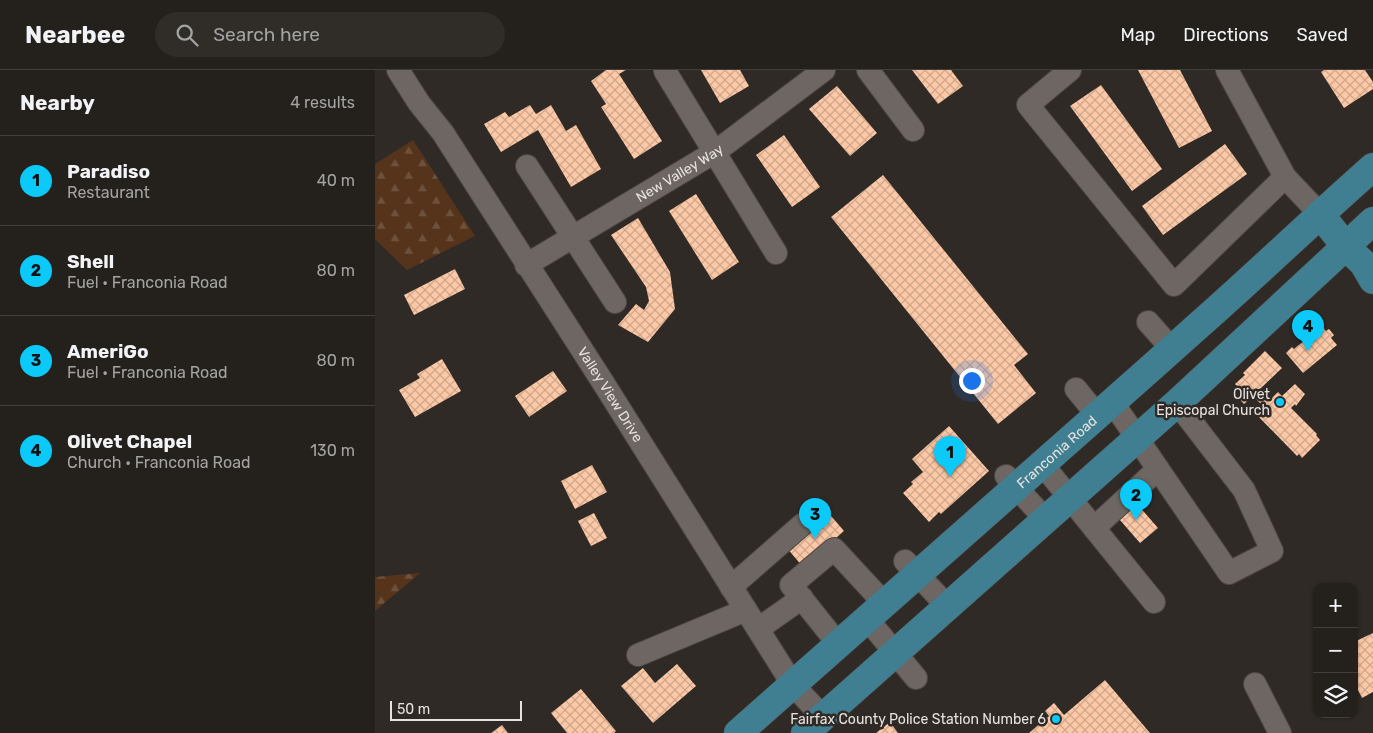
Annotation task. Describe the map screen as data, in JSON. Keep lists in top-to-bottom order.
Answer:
{
  "streets": {
    "main road": ["Franconia Road"],
    "street": ["New Valley Way", "Valley View Drive"]
  },
  "crossings": [
    ["New Valley Way", "Valley View Drive"],
    ["Valley View Drive", "Franconia Road"]
  ],
  "places": ["Olivet Episcopal Church", "Fairfax County Police Station Number 6"],
  "scale_bar": "50 m",
  "page": {
    "header": "Nearbee",
    "search": "Search here",
    "nav": ["Map", "Directions", "Saved"],
    "heading": ["Nearby", "4 results"],
    "list": [
      {
        "mark": "1",
        "name": "Paradiso",
        "note": "Restaurant",
        "value": "40 m"
      },
      {
        "mark": "2",
        "name": "Shell",
        "note": "Fuel · Franconia Road",
        "value": "80 m"
      },
      {
        "mark": "3",
        "name": "AmeriGo",
        "note": "Fuel · Franconia Road",
        "value": "80 m"
      },
      {
        "mark": "4",
        "name": "Olivet Chapel",
        "note": "Church · Franconia Road",
        "value": "130 m"
      }
    ],
    "pins": [
      "4",
      "1",
      "2",
      "3"
    ],
    "map_buttons": ["+", "−"],
    "scale": "50 m"
  }
}
